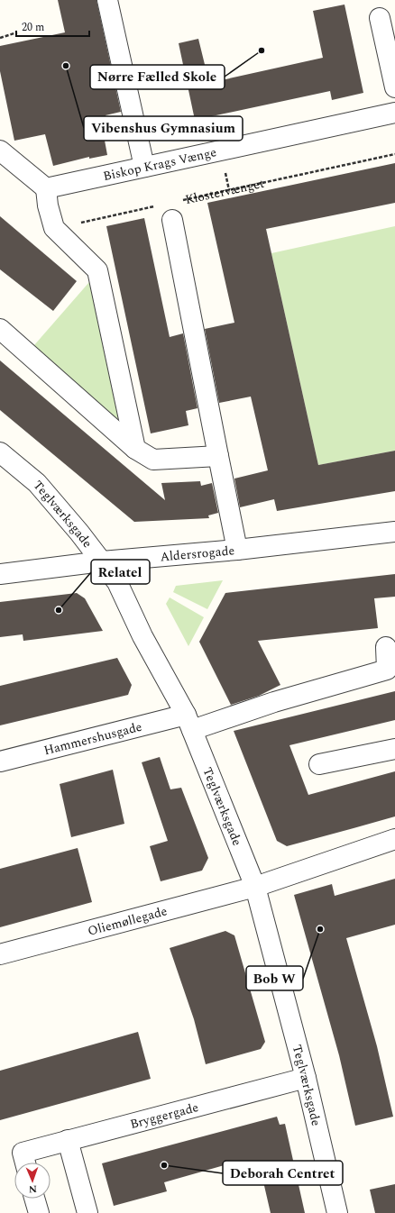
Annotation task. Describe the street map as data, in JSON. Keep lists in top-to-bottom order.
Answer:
{
  "streets": {
    "street": [
      "Biskop Krags Vænge",
      "Teglværksgade",
      "Aldersrogade",
      "Hammershusgade",
      "Oliemøllegade",
      "Bryggergade"
    ],
    "path": ["Klostervænget"]
  },
  "crossings": [
    ["Teglværksgade", "Aldersrogade"],
    ["Teglværksgade", "Hammershusgade"],
    ["Teglværksgade", "Oliemøllegade"],
    ["Teglværksgade", "Bryggergade"]
  ],
  "places": [
    "Nørre Fælled Skole",
    "Vibenshus Gymnasium",
    "Relatel",
    "Bob W",
    "Deborah Centret"
  ],
  "scale_bar": "20 m",
  "north": "bottom"
}
